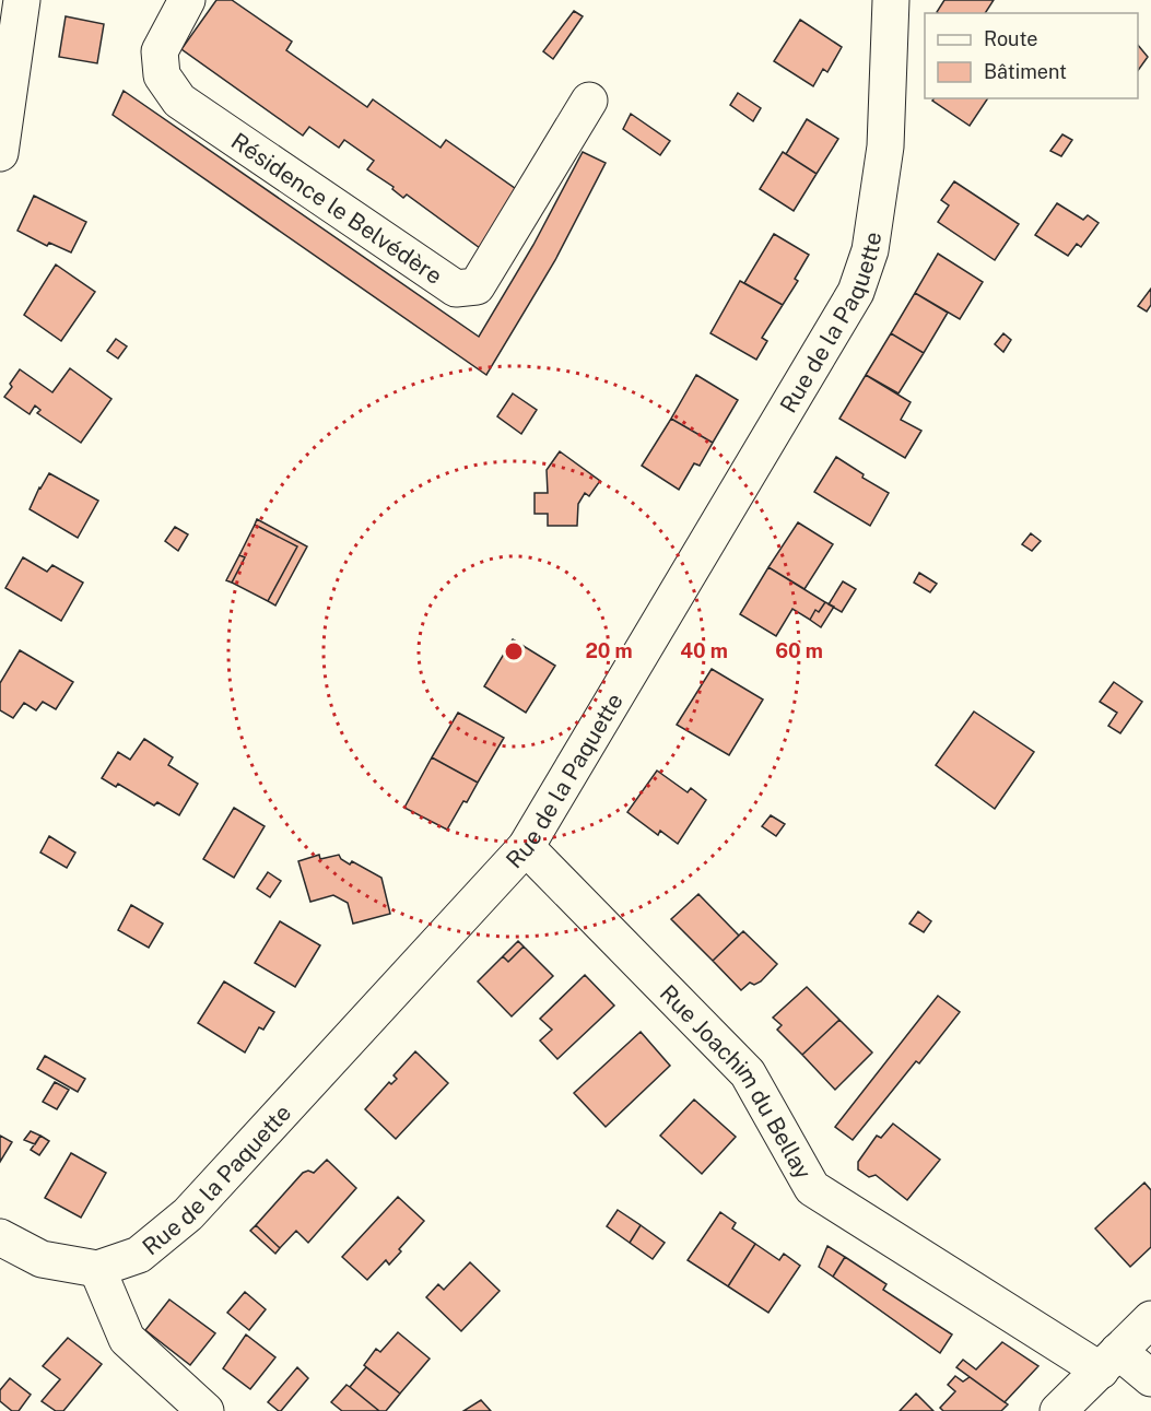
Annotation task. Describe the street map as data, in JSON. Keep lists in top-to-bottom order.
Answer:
{
  "streets": {
    "street": ["Résidence le Belvédère", "Rue de la Paquette", "Rue Joachim du Bellay"]
  },
  "crossings": [
    ["Rue de la Paquette", "Rue Joachim du Bellay"]
  ],
  "legend": ["Route", "Bâtiment"],
  "rings": ["20 m", "40 m", "60 m"]
}
